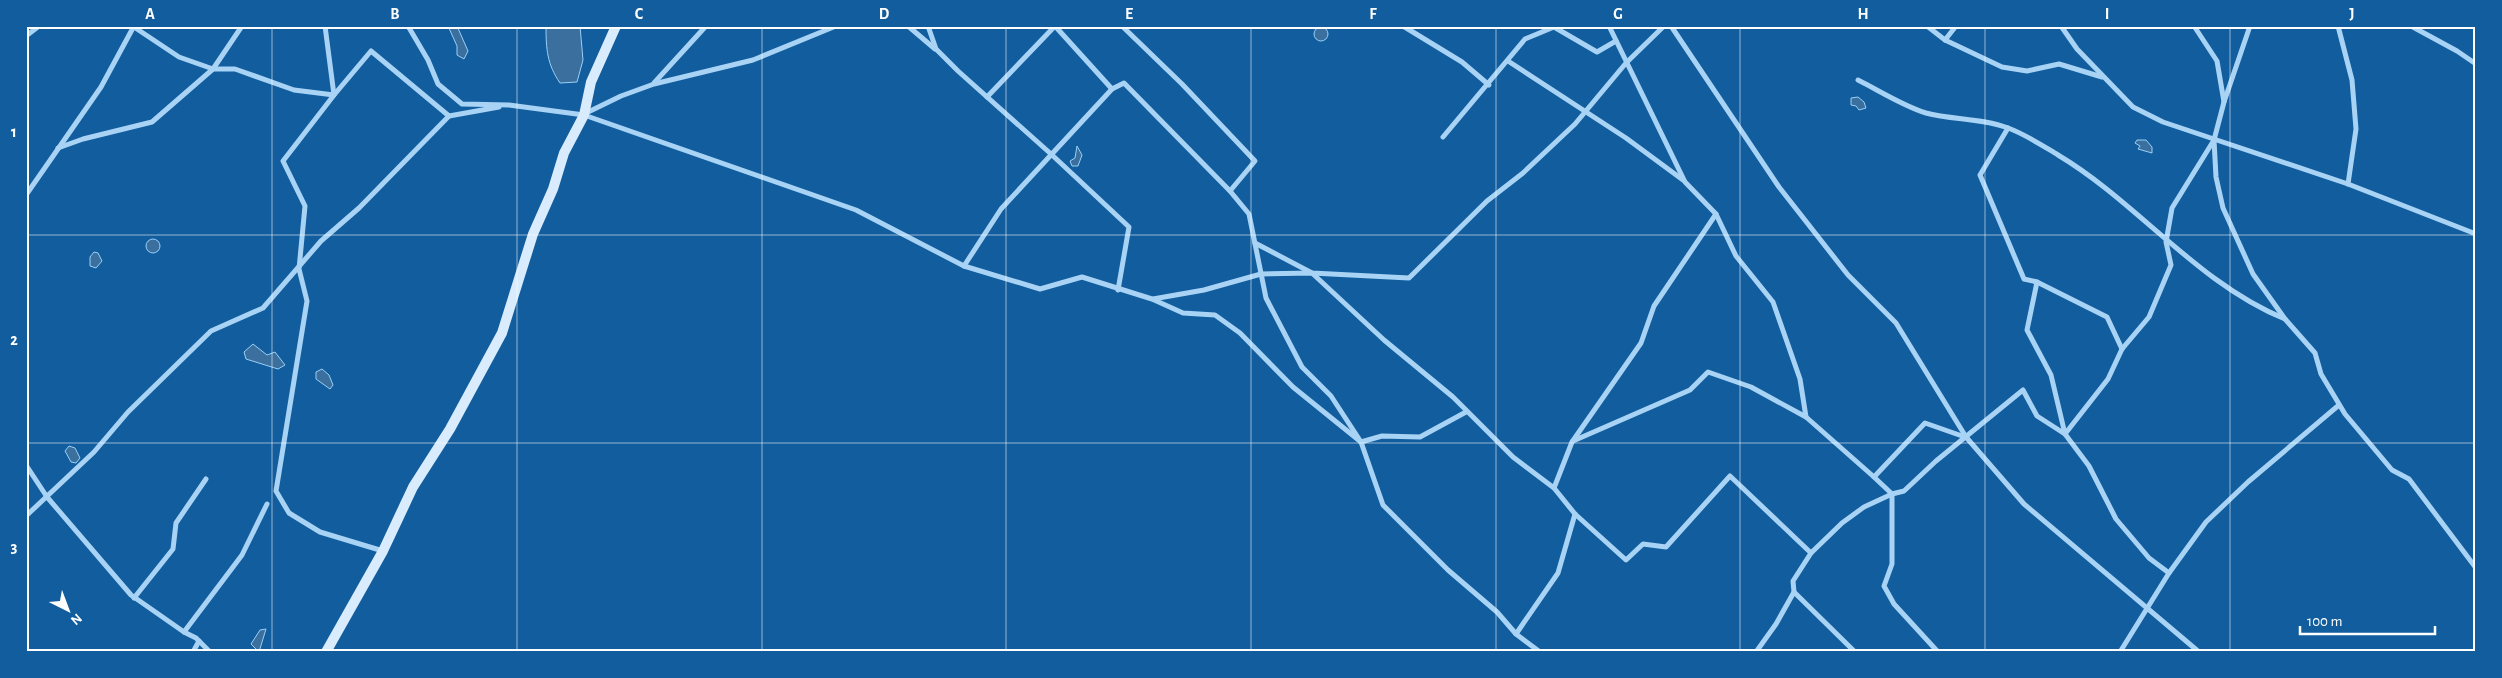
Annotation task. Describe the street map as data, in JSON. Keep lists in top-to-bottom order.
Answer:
{
  "scale_bar": "100 m",
  "north": "bottom right",
  "grid": {
    "columns": [
      "A",
      "B",
      "C",
      "D",
      "E",
      "F",
      "G",
      "H",
      "I",
      "J"
    ],
    "rows": ["1", "2", "3"]
  }
}
